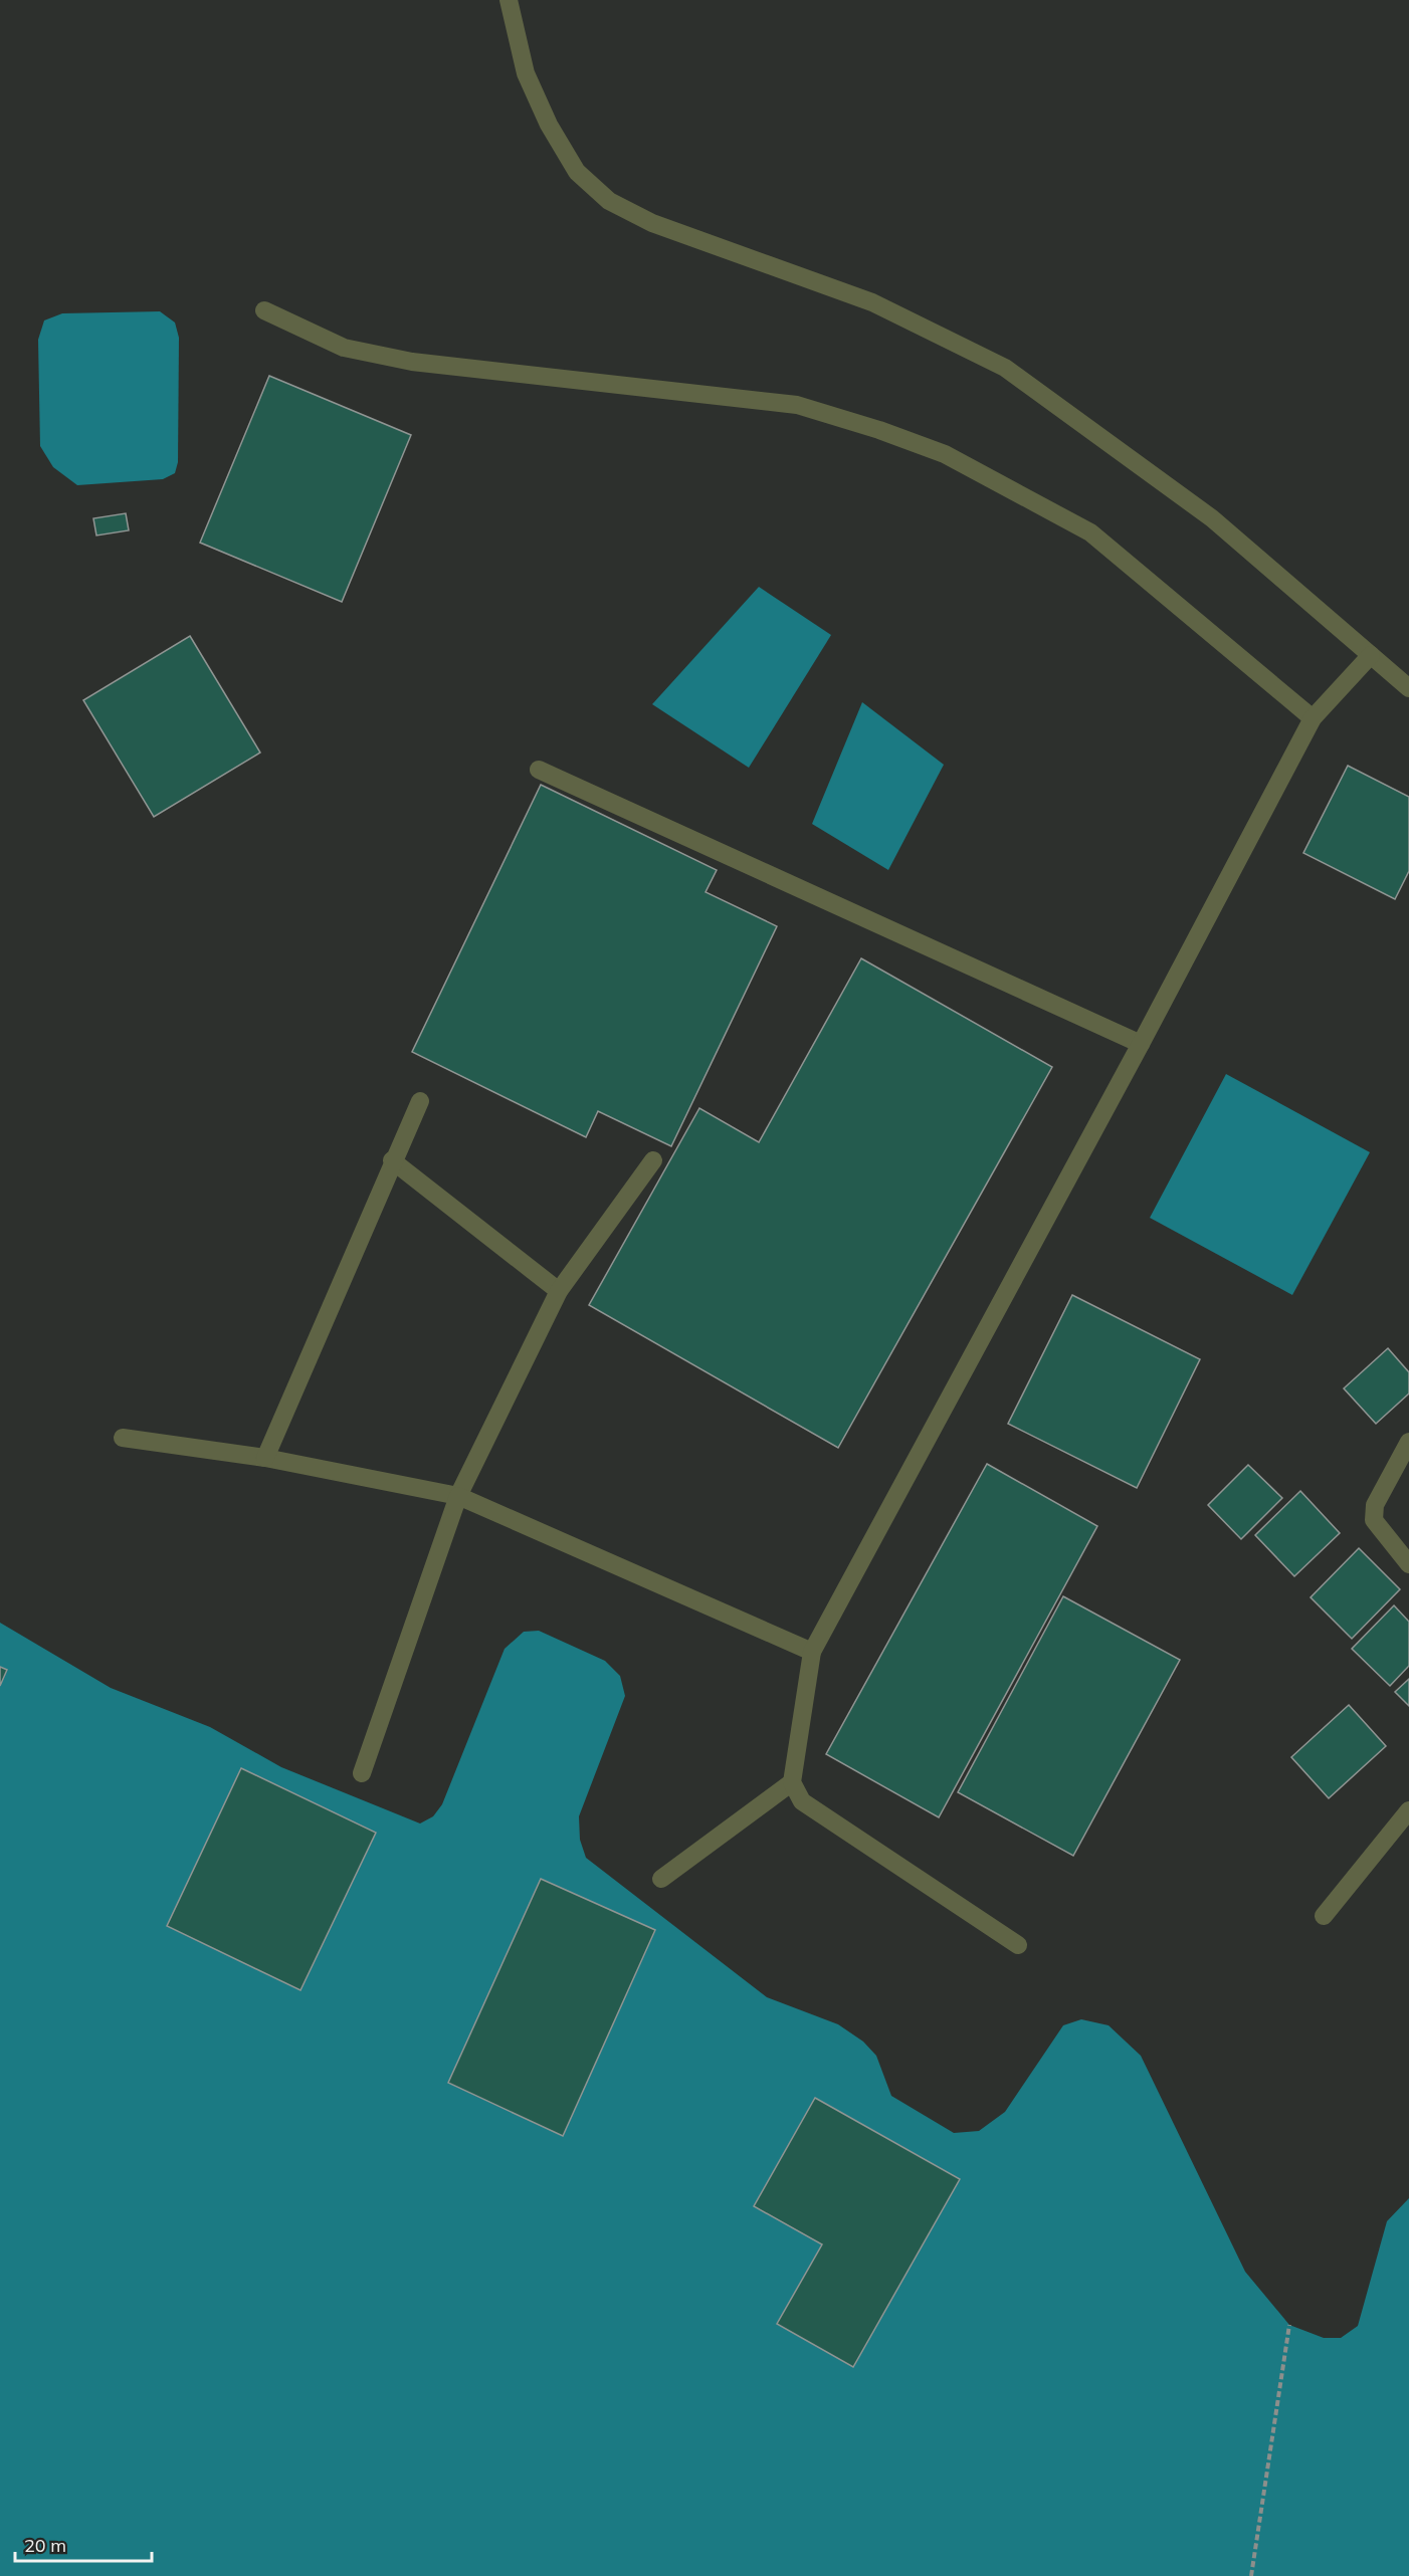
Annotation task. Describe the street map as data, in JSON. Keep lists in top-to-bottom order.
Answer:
{
  "scale_bar": "20 m"
}
